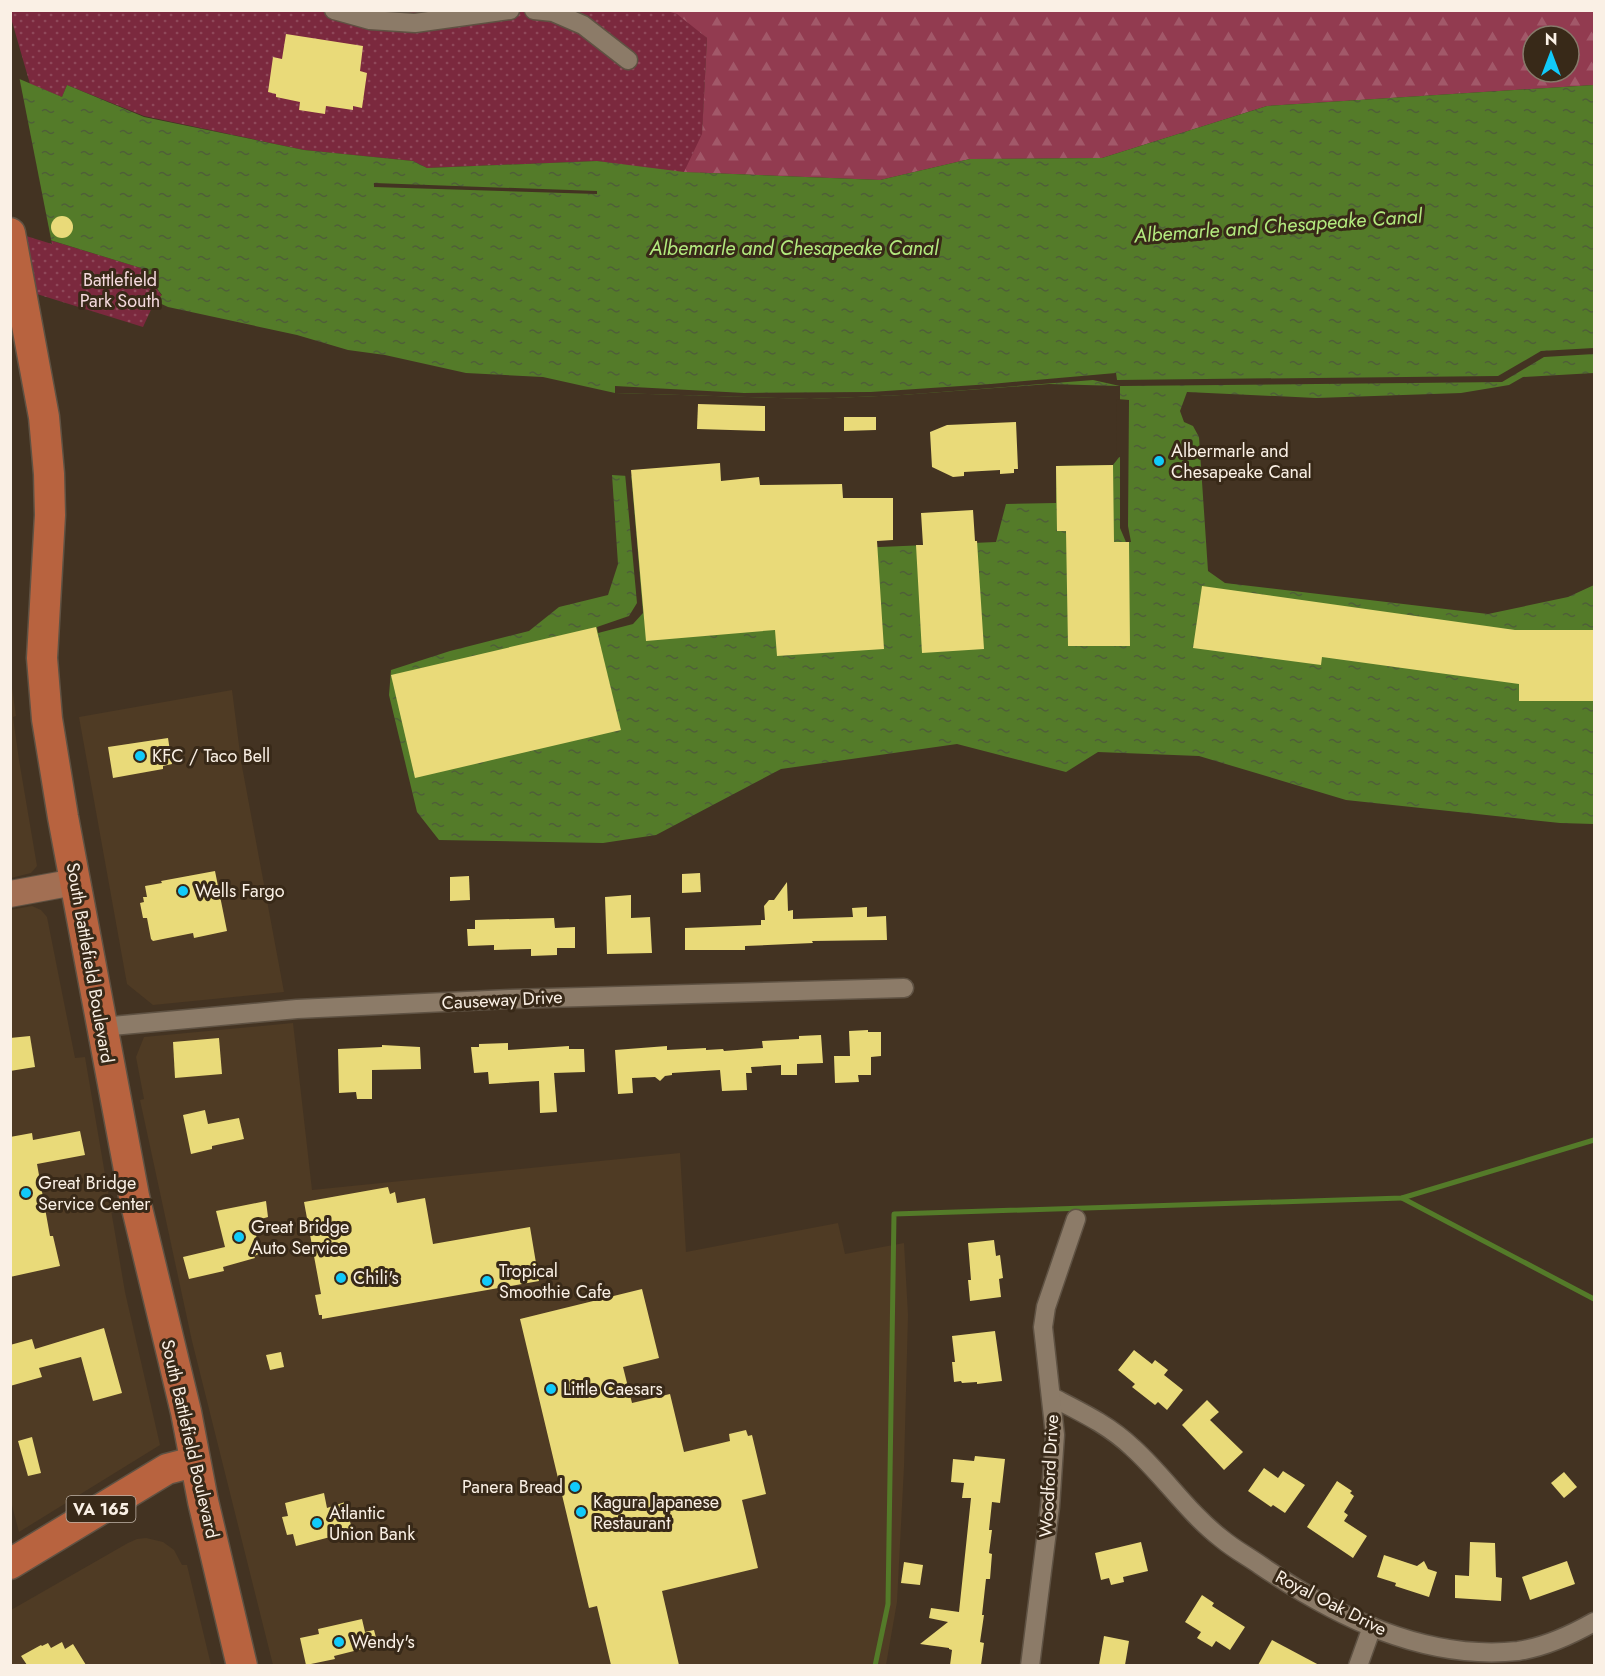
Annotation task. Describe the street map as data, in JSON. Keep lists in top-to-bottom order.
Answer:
{
  "streets": {
    "main road": ["South Battlefield Boulevard", "VA 165"],
    "street": ["Causeway Drive", "Woodford Drive", "Royal Oak Drive"]
  },
  "crossings": [
    ["South Battlefield Boulevard", "Causeway Drive"],
    ["South Battlefield Boulevard", "VA 165"],
    ["Woodford Drive", "Royal Oak Drive"]
  ],
  "water": ["Albemarle and Chesapeake Canal"],
  "parks": ["Battlefield Park South"],
  "places": [
    "Albermarle and Chesapeake Canal",
    "KFC / Taco Bell",
    "Wells Fargo",
    "Great Bridge Service Center",
    "Great Bridge Auto Service",
    "Chili's",
    "Tropical Smoothie Cafe",
    "Little Caesars",
    "Panera Bread",
    "Kagura Japanese Restaurant",
    "Atlantic Union Bank",
    "Wendy's"
  ],
  "north": "top"
}
